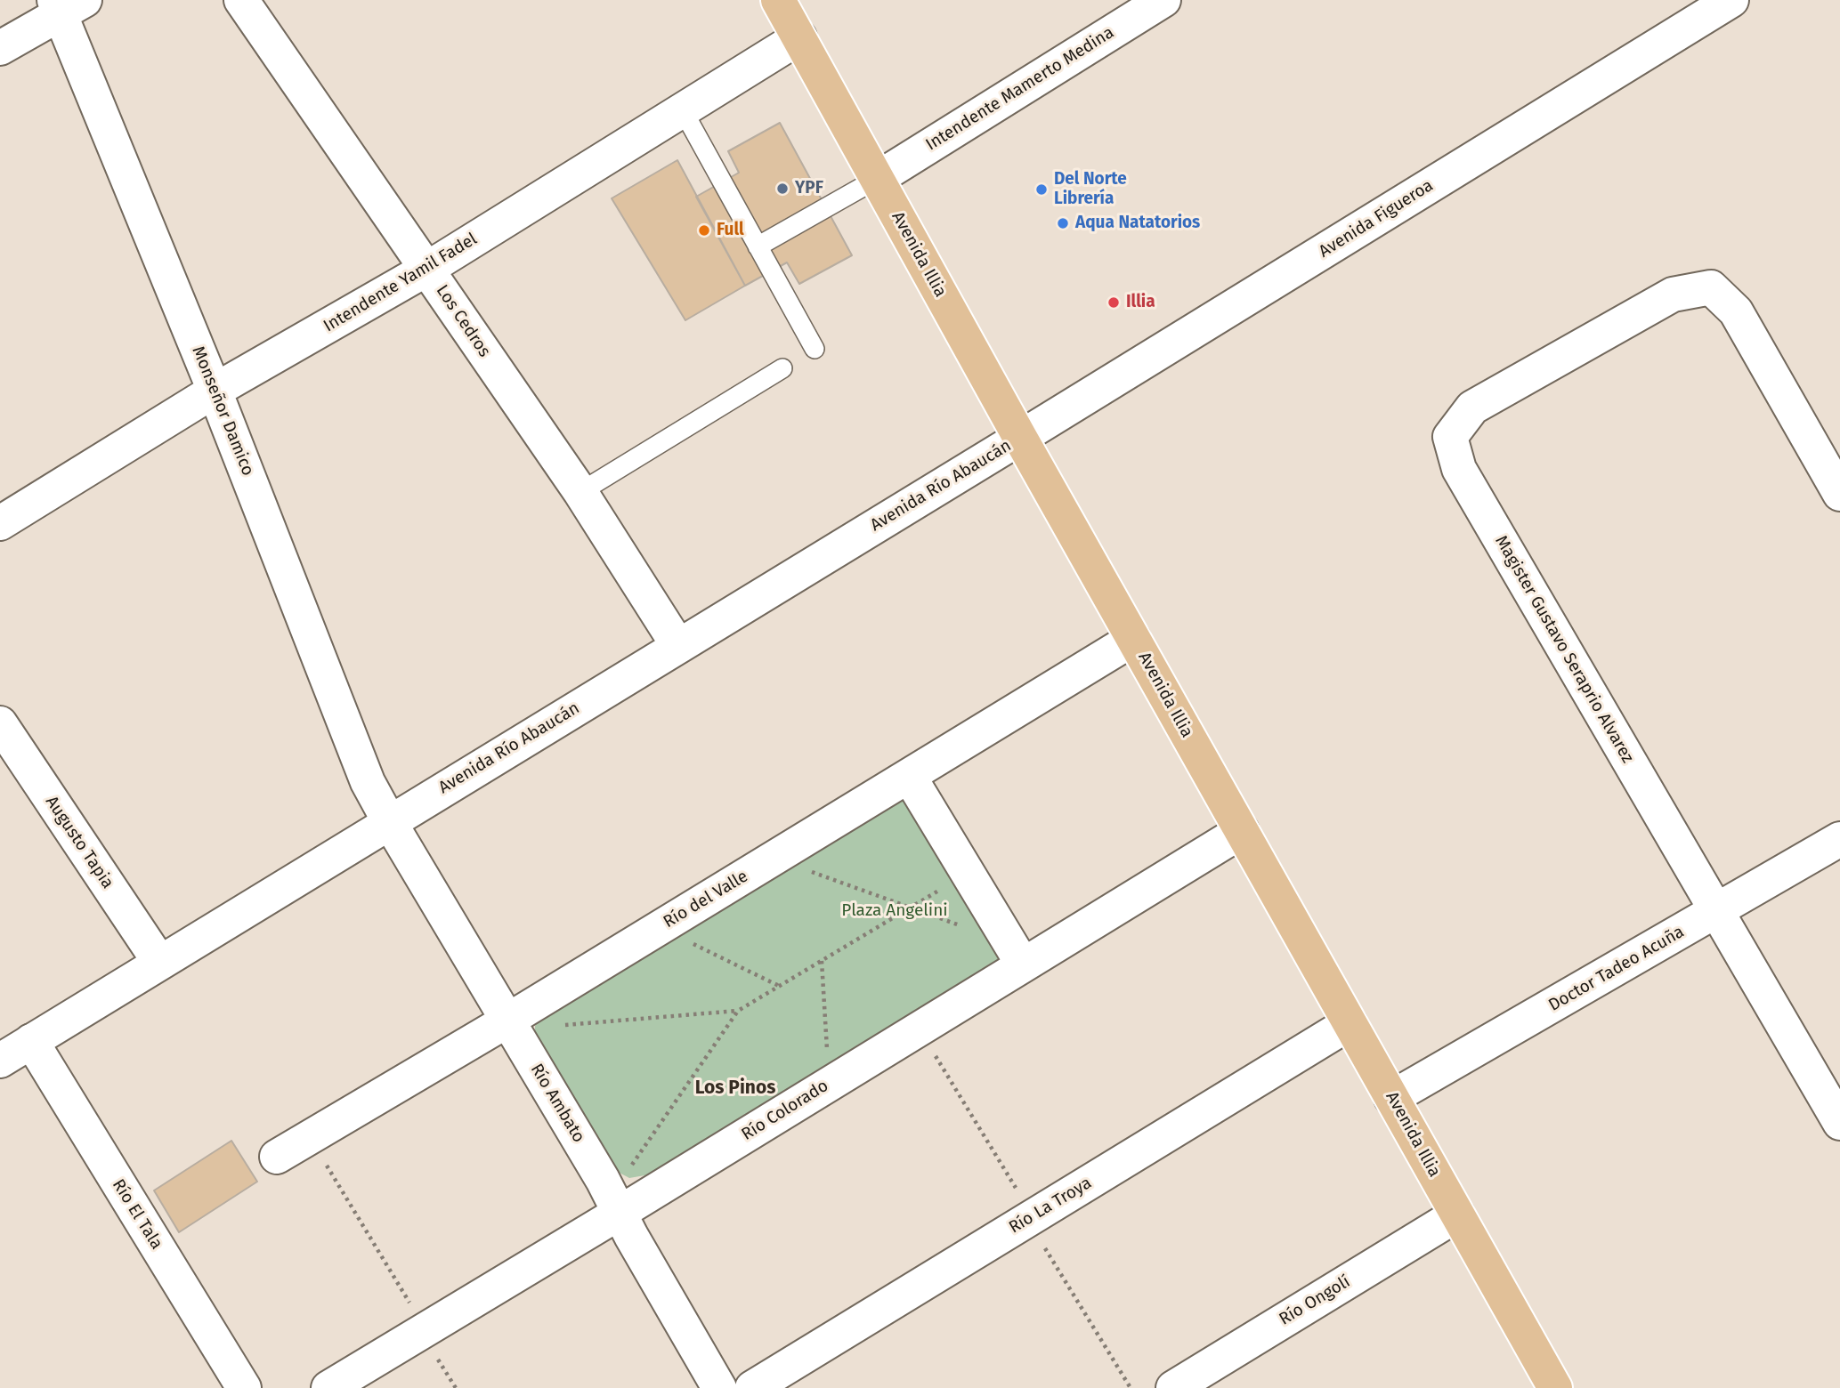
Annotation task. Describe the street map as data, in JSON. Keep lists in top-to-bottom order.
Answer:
{
  "streets": {
    "main road": ["Avenida Illia"],
    "street": [
      "Intendente Mamerto Medina",
      "Avenida Figueroa",
      "Intendente Yamil Fadel",
      "Los Cedros",
      "Monseñor Damico",
      "Avenida Río Abaucán",
      "Magister Gustavo Seraprio Alvarez",
      "Augusto Tapia",
      "Río del Valle",
      "Doctor Tadeo Acuña",
      "Río Ambato",
      "Río Colorado",
      "Río La Troya",
      "Río El Tala",
      "Río Ongolí"
    ]
  },
  "crossings": [
    ["Intendente Mamerto Medina", "Avenida Illia"],
    ["Avenida Figueroa", "Avenida Illia"],
    ["Avenida Figueroa", "Avenida Río Abaucán"],
    ["Avenida Illia", "Intendente Yamil Fadel"],
    ["Avenida Illia", "Avenida Río Abaucán"],
    ["Avenida Illia", "Río del Valle"],
    ["Avenida Illia", "Doctor Tadeo Acuña"],
    ["Avenida Illia", "Río Colorado"],
    ["Avenida Illia", "Río La Troya"],
    ["Avenida Illia", "Río Ongolí"],
    ["Intendente Yamil Fadel", "Los Cedros"],
    ["Intendente Yamil Fadel", "Monseñor Damico"],
    ["Los Cedros", "Avenida Río Abaucán"],
    ["Monseñor Damico", "Avenida Río Abaucán"],
    ["Monseñor Damico", "Río Ambato"],
    ["Avenida Río Abaucán", "Augusto Tapia"],
    ["Avenida Río Abaucán", "Río Ambato"],
    ["Avenida Río Abaucán", "Río El Tala"],
    ["Magister Gustavo Seraprio Alvarez", "Doctor Tadeo Acuña"],
    ["Río del Valle", "Río Ambato"],
    ["Río Ambato", "Río Colorado"]
  ],
  "districts": ["Los Pinos"],
  "parks": ["Plaza Angelini"],
  "places": [
    "YPF",
    "Del Norte Librería",
    "Aqua Natatorios",
    "Full",
    "Illia"
  ]
}
